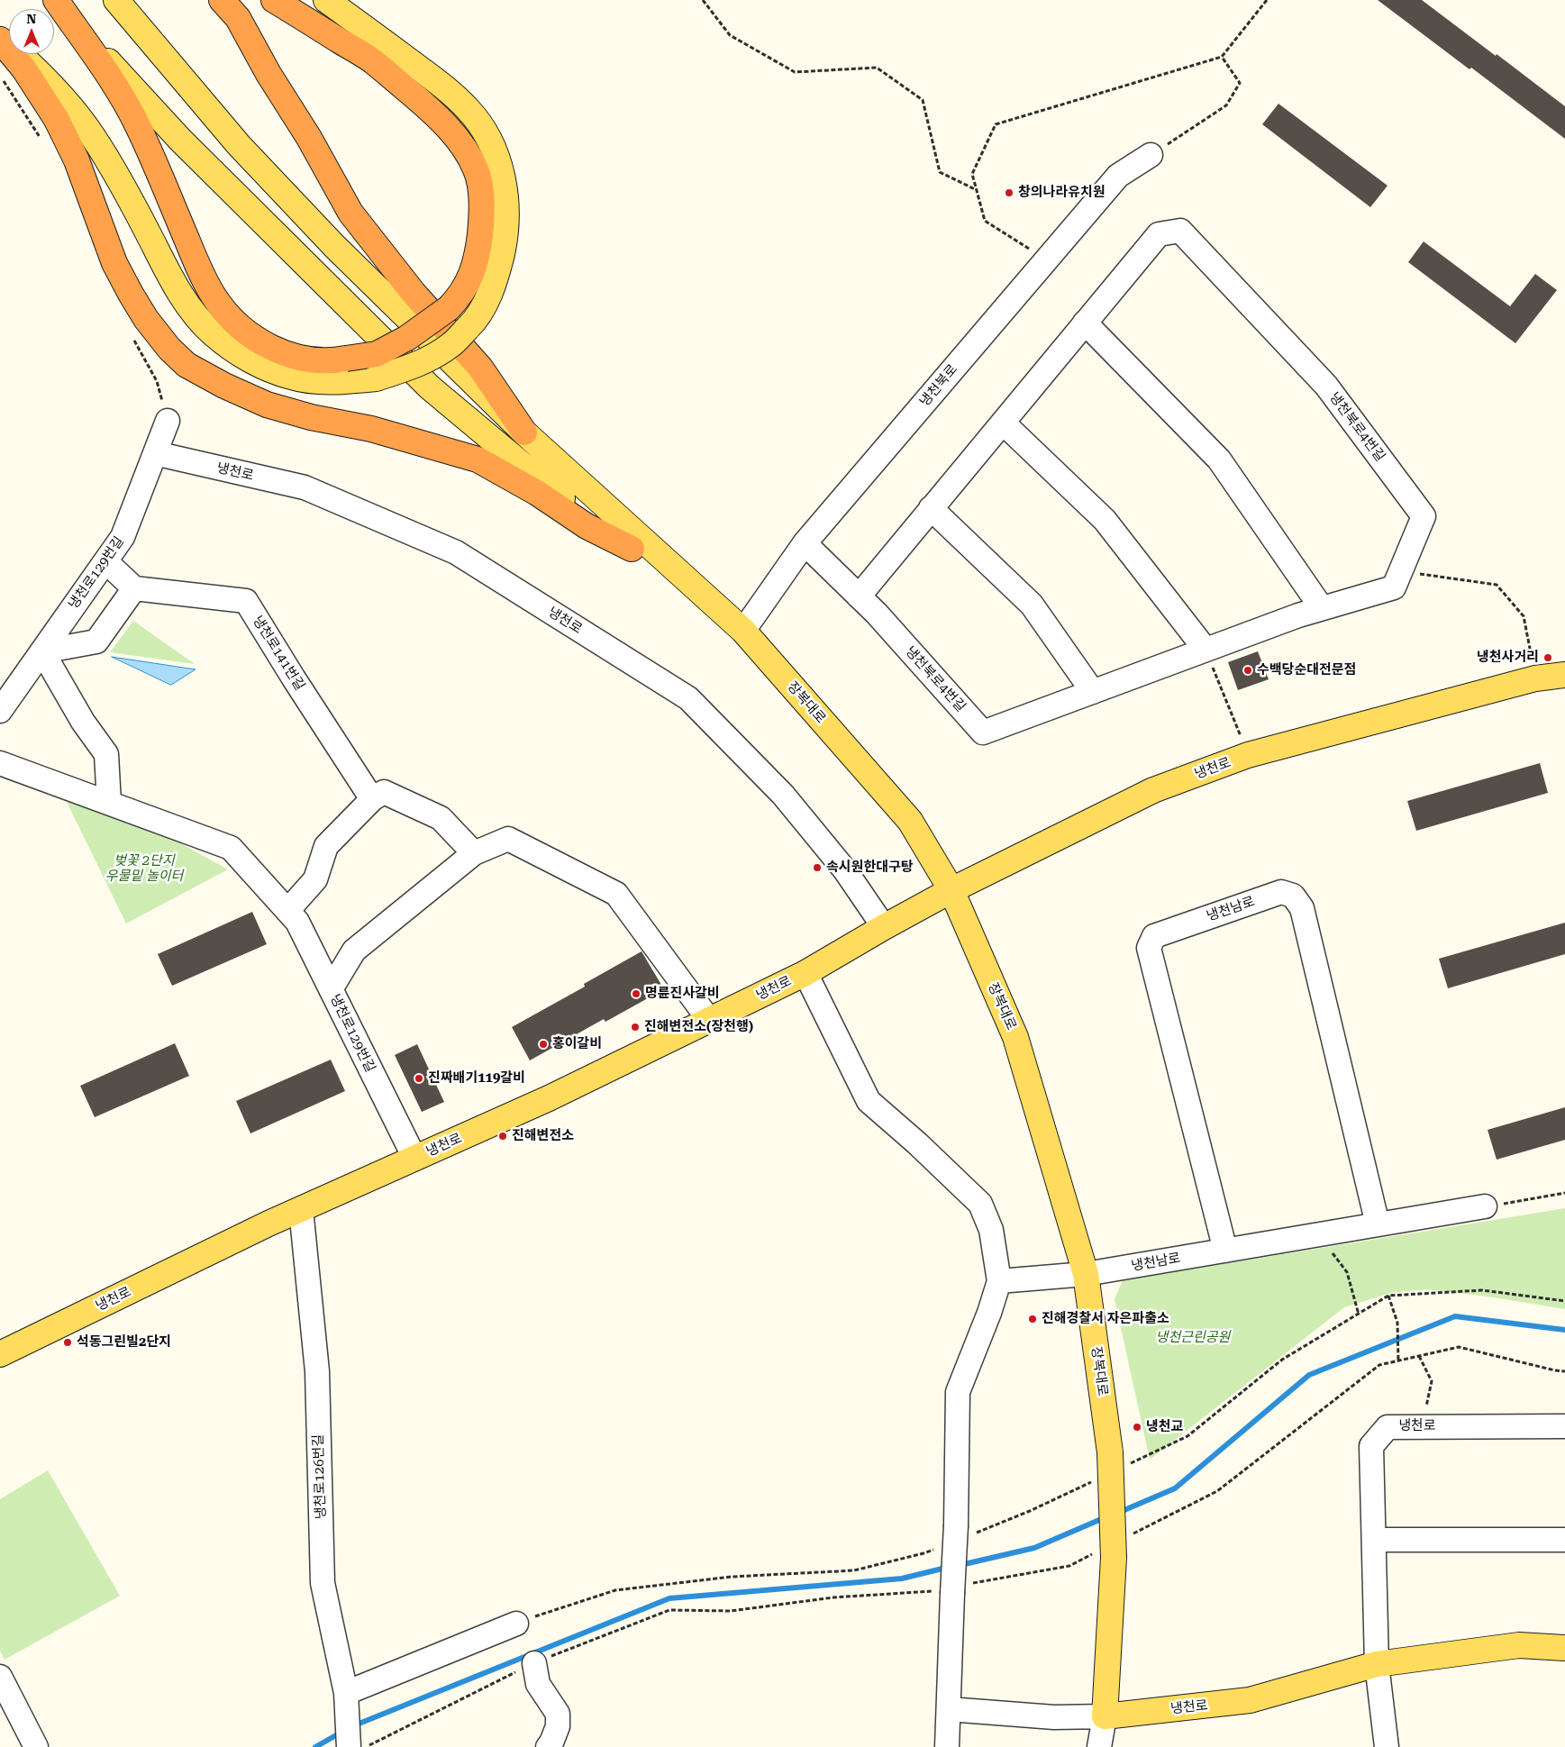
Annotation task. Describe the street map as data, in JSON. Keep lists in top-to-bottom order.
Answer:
{
  "streets": {
    "main road": ["냉천로", "장복대로"],
    "street": [
      "냉천북로",
      "냉천북로4번길",
      "냉천로129번길",
      "냉천로141번길",
      "냉천남로",
      "냉천로126번길"
    ]
  },
  "crossings": [
    ["냉천북로", "냉천북로4번길"],
    ["냉천북로", "장복대로"],
    ["냉천로", "냉천로129번길"],
    ["냉천로", "장복대로"],
    ["냉천로", "냉천로126번길"],
    ["장복대로", "냉천남로"]
  ],
  "parks": ["벚꽃 2단지 우물밑 놀이터", "냉천근린공원"],
  "places": [
    "창의나라유치원",
    "냉천사거리",
    "수백당순대전문점",
    "속시원한대구탕",
    "명륜진사갈비",
    "진해변전소(장천행)",
    "홍이갈비",
    "진짜배기119갈비",
    "진해변전소",
    "진해경찰서 자은파출소",
    "석동그린빌2단지",
    "냉천교"
  ],
  "north": "top"
}
